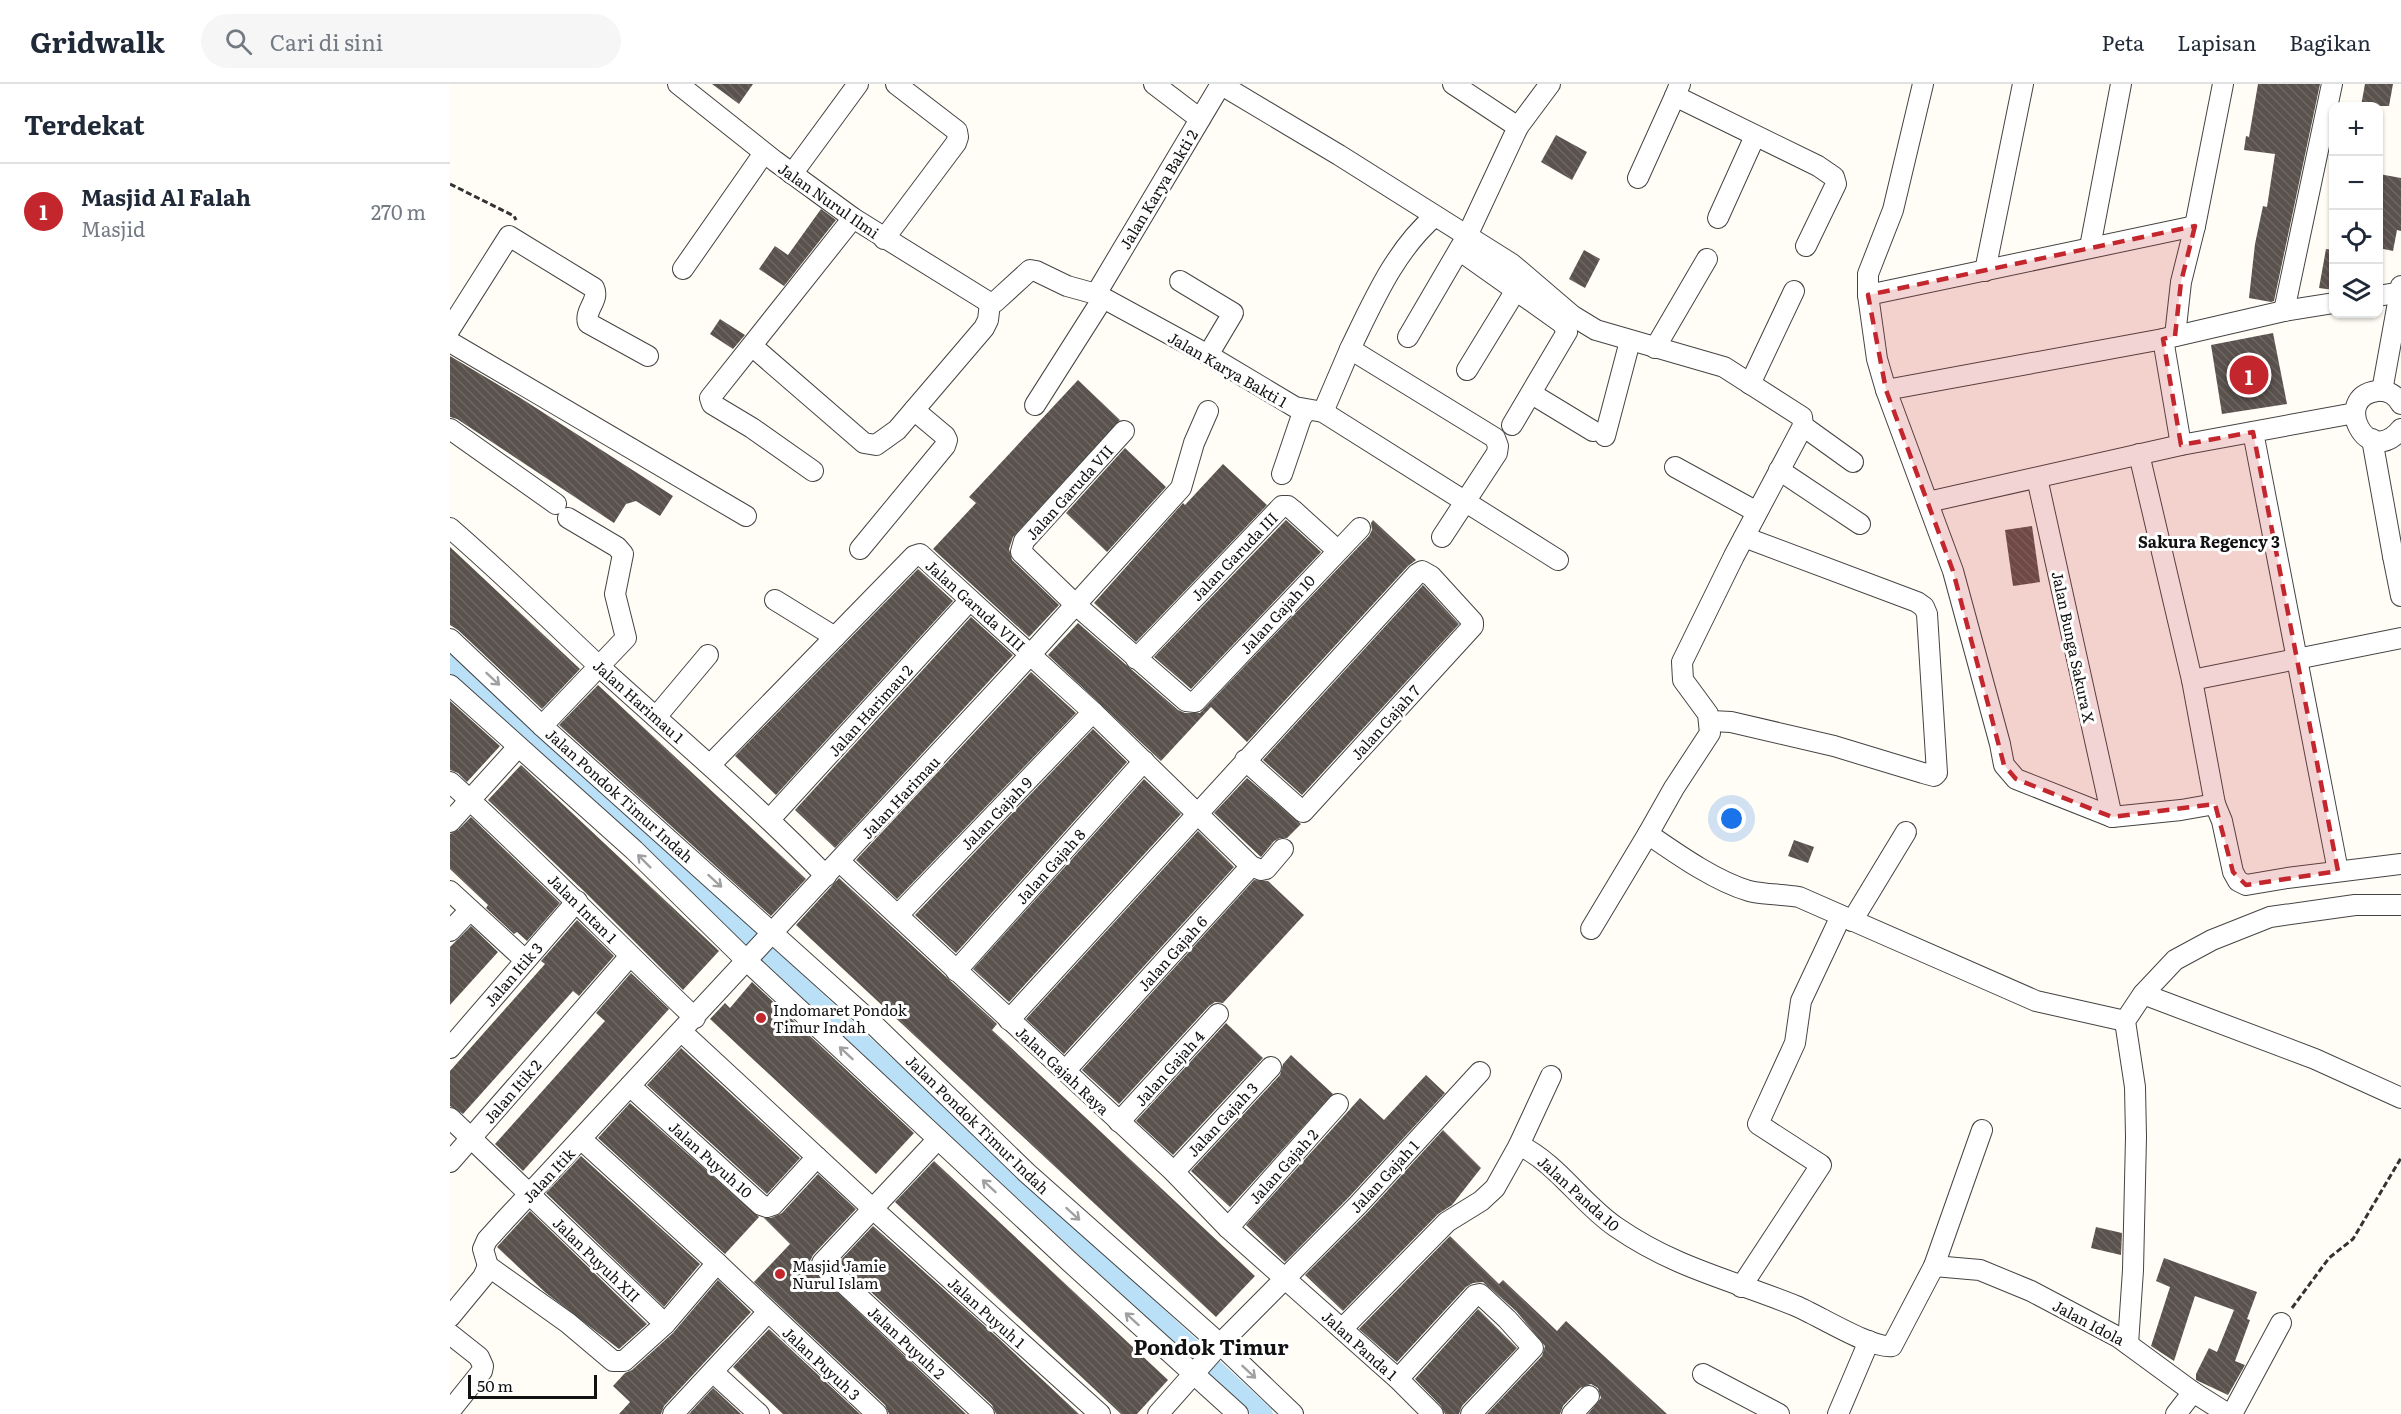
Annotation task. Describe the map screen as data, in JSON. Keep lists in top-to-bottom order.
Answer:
{
  "streets": {
    "street": [
      "Jalan Karya Bakti 2",
      "Jalan Nurul Ilmi",
      "Jalan Karya Bakti 1",
      "Jalan Garuda VII",
      "Jalan Garuda III",
      "Jalan Garuda VIII",
      "Jalan Gajah 10",
      "Jalan Bunga Sakura X",
      "Jalan Harimau 1",
      "Jalan Harimau 2",
      "Jalan Gajah 7",
      "Jalan Pondok Timur Indah",
      "Jalan Harimau",
      "Jalan Gajah 9",
      "Jalan Gajah 8",
      "Jalan Intan 1",
      "Jalan Gajah 6",
      "Jalan Itik 3",
      "Jalan Gajah 4",
      "Jalan Gajah Raya",
      "Jalan Itik 2",
      "Jalan Gajah 3",
      "Jalan Puyuh 10",
      "Jalan Gajah 2",
      "Jalan Itik",
      "Jalan Gajah 1",
      "Jalan Panda 10",
      "Jalan Puyuh XII",
      "Jalan Puyuh 1",
      "Jalan Idola",
      "Jalan Puyuh 2",
      "Jalan Panda 1",
      "Jalan Puyuh 3"
    ]
  },
  "crossings": [
    ["Jalan Karya Bakti 2", "Jalan Karya Bakti 1"],
    ["Jalan Nurul Ilmi", "Jalan Karya Bakti 1"],
    ["Jalan Garuda VII", "Jalan Garuda III"],
    ["Jalan Garuda VII", "Jalan Gajah 10"],
    ["Jalan Garuda VII", "Jalan Harimau"],
    ["Jalan Garuda III", "Jalan Gajah 10"],
    ["Jalan Garuda VIII", "Jalan Harimau 2"],
    ["Jalan Garuda VIII", "Jalan Harimau"],
    ["Jalan Garuda VIII", "Jalan Gajah 9"],
    ["Jalan Garuda VIII", "Jalan Gajah 8"],
    ["Jalan Garuda VIII", "Jalan Gajah 6"],
    ["Jalan Harimau 1", "Jalan Harimau 2"],
    ["Jalan Harimau 1", "Jalan Harimau"],
    ["Jalan Harimau 1", "Jalan Gajah Raya"],
    ["Jalan Pondok Timur Indah", "Jalan Harimau"],
    ["Jalan Pondok Timur Indah", "Jalan Gajah 1"],
    ["Jalan Harimau", "Jalan Gajah Raya"],
    ["Jalan Harimau", "Jalan Itik"],
    ["Jalan Gajah 9", "Jalan Gajah Raya"],
    ["Jalan Gajah 8", "Jalan Gajah Raya"],
    ["Jalan Intan 1", "Jalan Itik 3"],
    ["Jalan Intan 1", "Jalan Itik 2"],
    ["Jalan Intan 1", "Jalan Puyuh 10"],
    ["Jalan Intan 1", "Jalan Itik"],
    ["Jalan Intan 1", "Jalan Puyuh 1"],
    ["Jalan Gajah 6", "Jalan Gajah Raya"],
    ["Jalan Gajah 4", "Jalan Gajah Raya"],
    ["Jalan Gajah Raya", "Jalan Gajah 3"],
    ["Jalan Gajah Raya", "Jalan Gajah 2"],
    ["Jalan Gajah Raya", "Jalan Gajah 1"],
    ["Jalan Gajah Raya", "Jalan Panda 1"],
    ["Jalan Itik 2", "Jalan Puyuh XII"],
    ["Jalan Puyuh 10", "Jalan Itik"],
    ["Jalan Puyuh 10", "Jalan Puyuh 1"],
    ["Jalan Itik", "Jalan Puyuh XII"],
    ["Jalan Itik", "Jalan Puyuh 3"],
    ["Jalan Gajah 1", "Jalan Panda 1"],
    ["Jalan Panda 10", "Jalan Idola"],
    ["Jalan Puyuh 1", "Jalan Puyuh 2"]
  ],
  "districts": ["Sakura Regency 3", "Pondok Timur"],
  "places": ["Indomaret Pondok Timur Indah", "Masjid Jamie Nurul Islam"],
  "scale_bar": "50 m",
  "page": {
    "header": "Gridwalk",
    "search": "Cari di sini",
    "nav": ["Peta", "Lapisan", "Bagikan"],
    "heading": "Terdekat",
    "map_buttons": ["+", "−"],
    "list": [
      {
        "mark": "1",
        "name": "Masjid Al Falah",
        "note": "Masjid",
        "value": "270 m"
      }
    ],
    "pins": "1",
    "scale": "50 m"
  }
}
